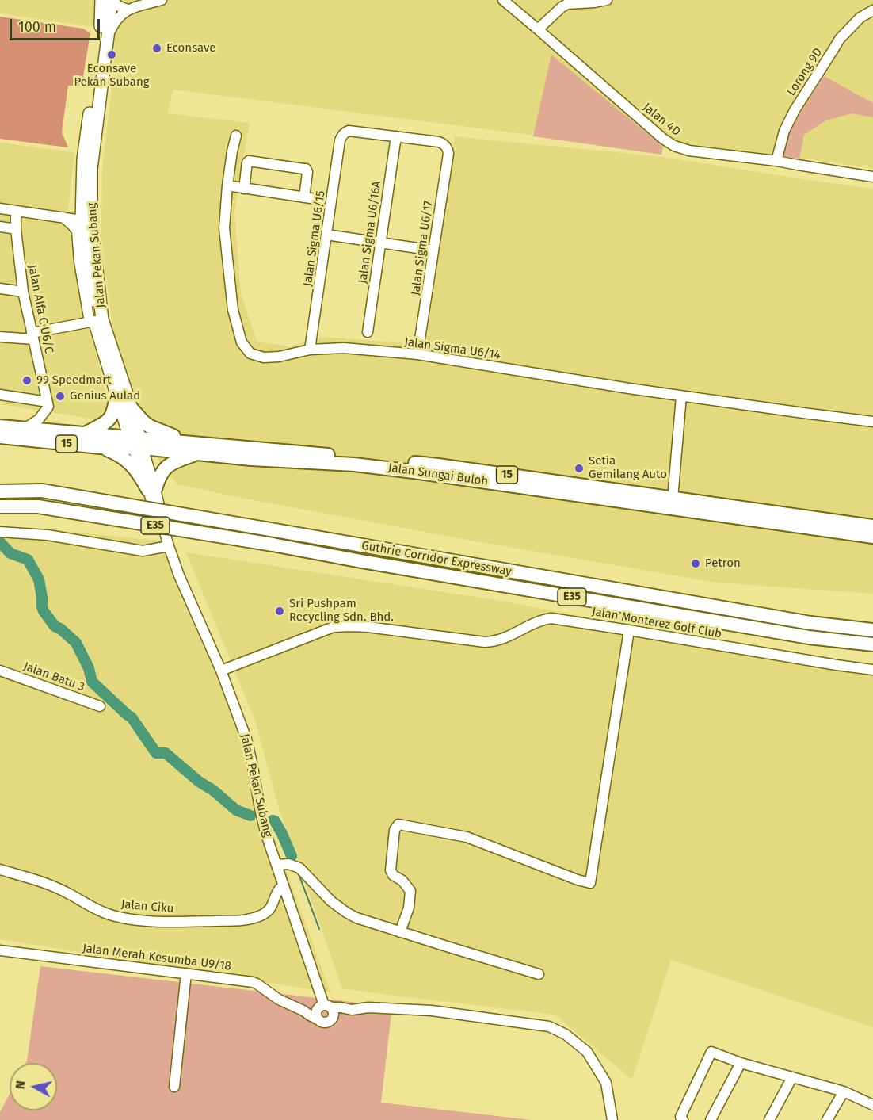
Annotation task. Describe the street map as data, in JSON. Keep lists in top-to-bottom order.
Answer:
{
  "streets": {
    "highway": [
      "15",
      "Jalan Sungai Buloh",
      "E35",
      "Guthrie Corridor Expressway"
    ],
    "main road": ["Jalan Pekan Subang"],
    "street": [
      "Lorong 9D",
      "Jalan 4D",
      "Jalan Sigma U6/16A",
      "Jalan Sigma U6/15",
      "Jalan Sigma U6/17",
      "Jalan Alfa C U6/C",
      "Jalan Sigma U6/14",
      "Jalan Monterez Golf Club",
      "Jalan Batu 3",
      "Jalan Ciku",
      "Jalan Merah Kesumba U9/18"
    ]
  },
  "crossings": [
    ["Lorong 9D", "Jalan 4D"],
    ["Jalan Sigma U6/16A", "Jalan Sigma U6/15"],
    ["Jalan Sigma U6/16A", "Jalan Sigma U6/17"],
    ["Jalan Sigma U6/15", "Jalan Sigma U6/17"],
    ["Jalan Sigma U6/15", "Jalan Sigma U6/14"],
    ["Jalan Sigma U6/17", "Jalan Sigma U6/14"],
    ["Jalan Pekan Subang", "Jalan Sungai Buloh"],
    ["Jalan Pekan Subang", "Jalan Monterez Golf Club"],
    ["Jalan Pekan Subang", "Jalan Ciku"],
    ["Jalan Pekan Subang", "Jalan Merah Kesumba U9/18"]
  ],
  "places": [
    "Econsave",
    "Econsave Pekan Subang",
    "99 Speedmart",
    "Genius Aulad",
    "Setia Gemilang Auto",
    "Petron",
    "Sri Pushpam Recycling Sdn. Bhd."
  ],
  "scale_bar": "100 m",
  "north": "left"
}
